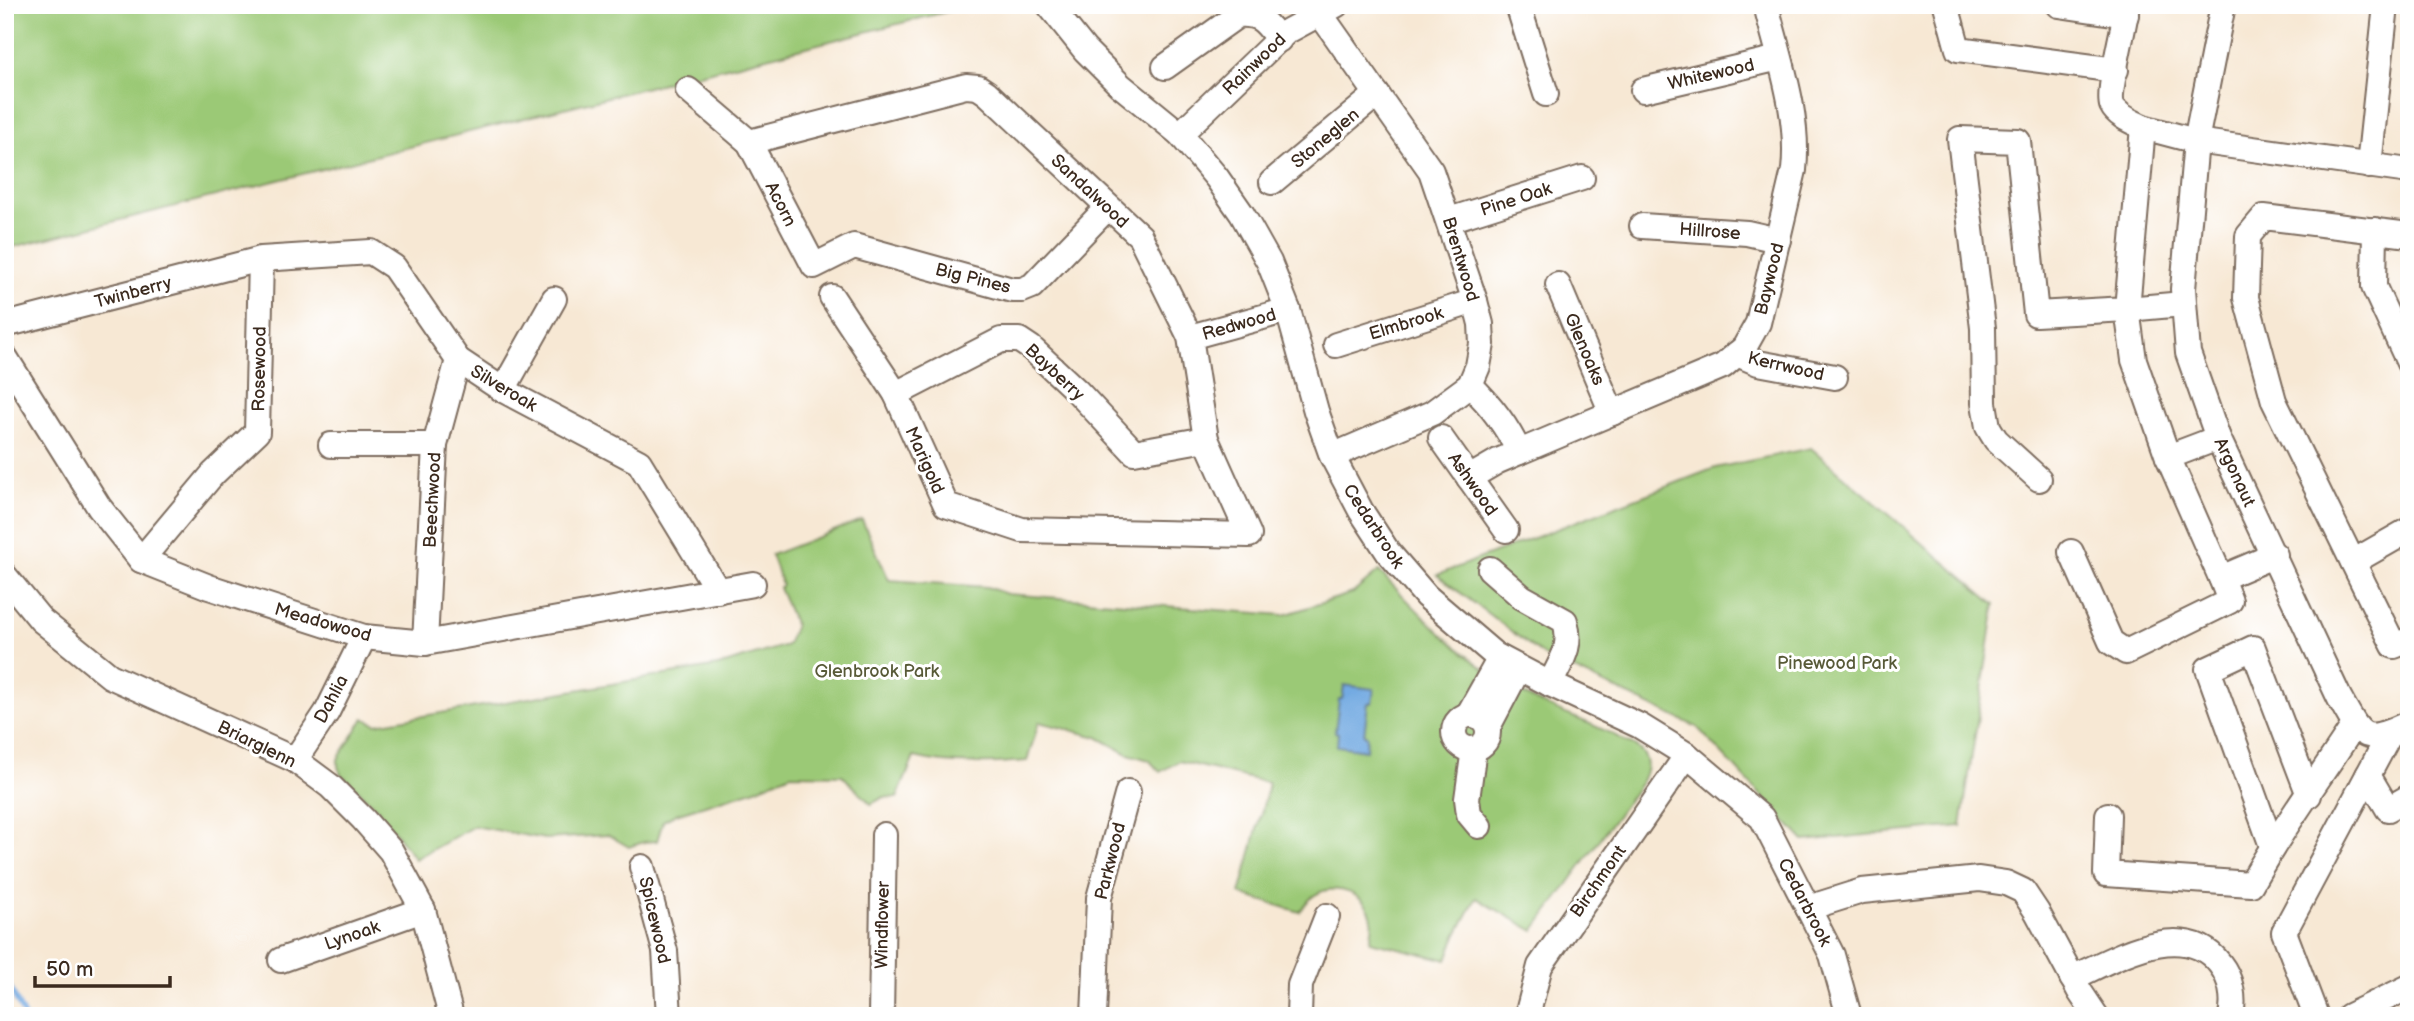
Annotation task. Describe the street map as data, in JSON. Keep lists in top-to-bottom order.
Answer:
{
  "streets": {
    "street": [
      "Rainwood",
      "Whitewood",
      "Stoneglen",
      "Sandalwood",
      "Pine Oak",
      "Acorn",
      "Hillrose",
      "Brentwood",
      "Big Pines",
      "Baywood",
      "Twinberry",
      "Elmbrook",
      "Redwood",
      "Glenoaks",
      "Kerrwood",
      "Rosewood",
      "Bayberry",
      "Silveroak",
      "Marigold",
      "Argonaut",
      "Ashwood",
      "Beechwood",
      "Cedarbrook",
      "Meadowood",
      "Dahlia",
      "Briarglenn",
      "Parkwood",
      "Birchmont",
      "Spicewood",
      "Windflower",
      "Lynoak"
    ]
  },
  "crossings": [
    ["Rainwood", "Brentwood"],
    ["Rainwood", "Cedarbrook"],
    ["Whitewood", "Baywood"],
    ["Stoneglen", "Brentwood"],
    ["Sandalwood", "Acorn"],
    ["Sandalwood", "Big Pines"],
    ["Sandalwood", "Redwood"],
    ["Sandalwood", "Bayberry"],
    ["Sandalwood", "Marigold"],
    ["Pine Oak", "Brentwood"],
    ["Acorn", "Big Pines"],
    ["Hillrose", "Baywood"],
    ["Brentwood", "Elmbrook"],
    ["Baywood", "Glenoaks"],
    ["Baywood", "Kerrwood"],
    ["Baywood", "Ashwood"],
    ["Twinberry", "Rosewood"],
    ["Twinberry", "Silveroak"],
    ["Redwood", "Cedarbrook"],
    ["Rosewood", "Silveroak"],
    ["Rosewood", "Meadowood"],
    ["Bayberry", "Marigold"],
    ["Silveroak", "Beechwood"],
    ["Silveroak", "Meadowood"],
    ["Beechwood", "Meadowood"],
    ["Cedarbrook", "Birchmont"],
    ["Meadowood", "Dahlia"],
    ["Dahlia", "Briarglenn"],
    ["Briarglenn", "Lynoak"]
  ],
  "parks": ["Pinewood Park", "Glenbrook Park"],
  "scale_bar": "50 m"
}
